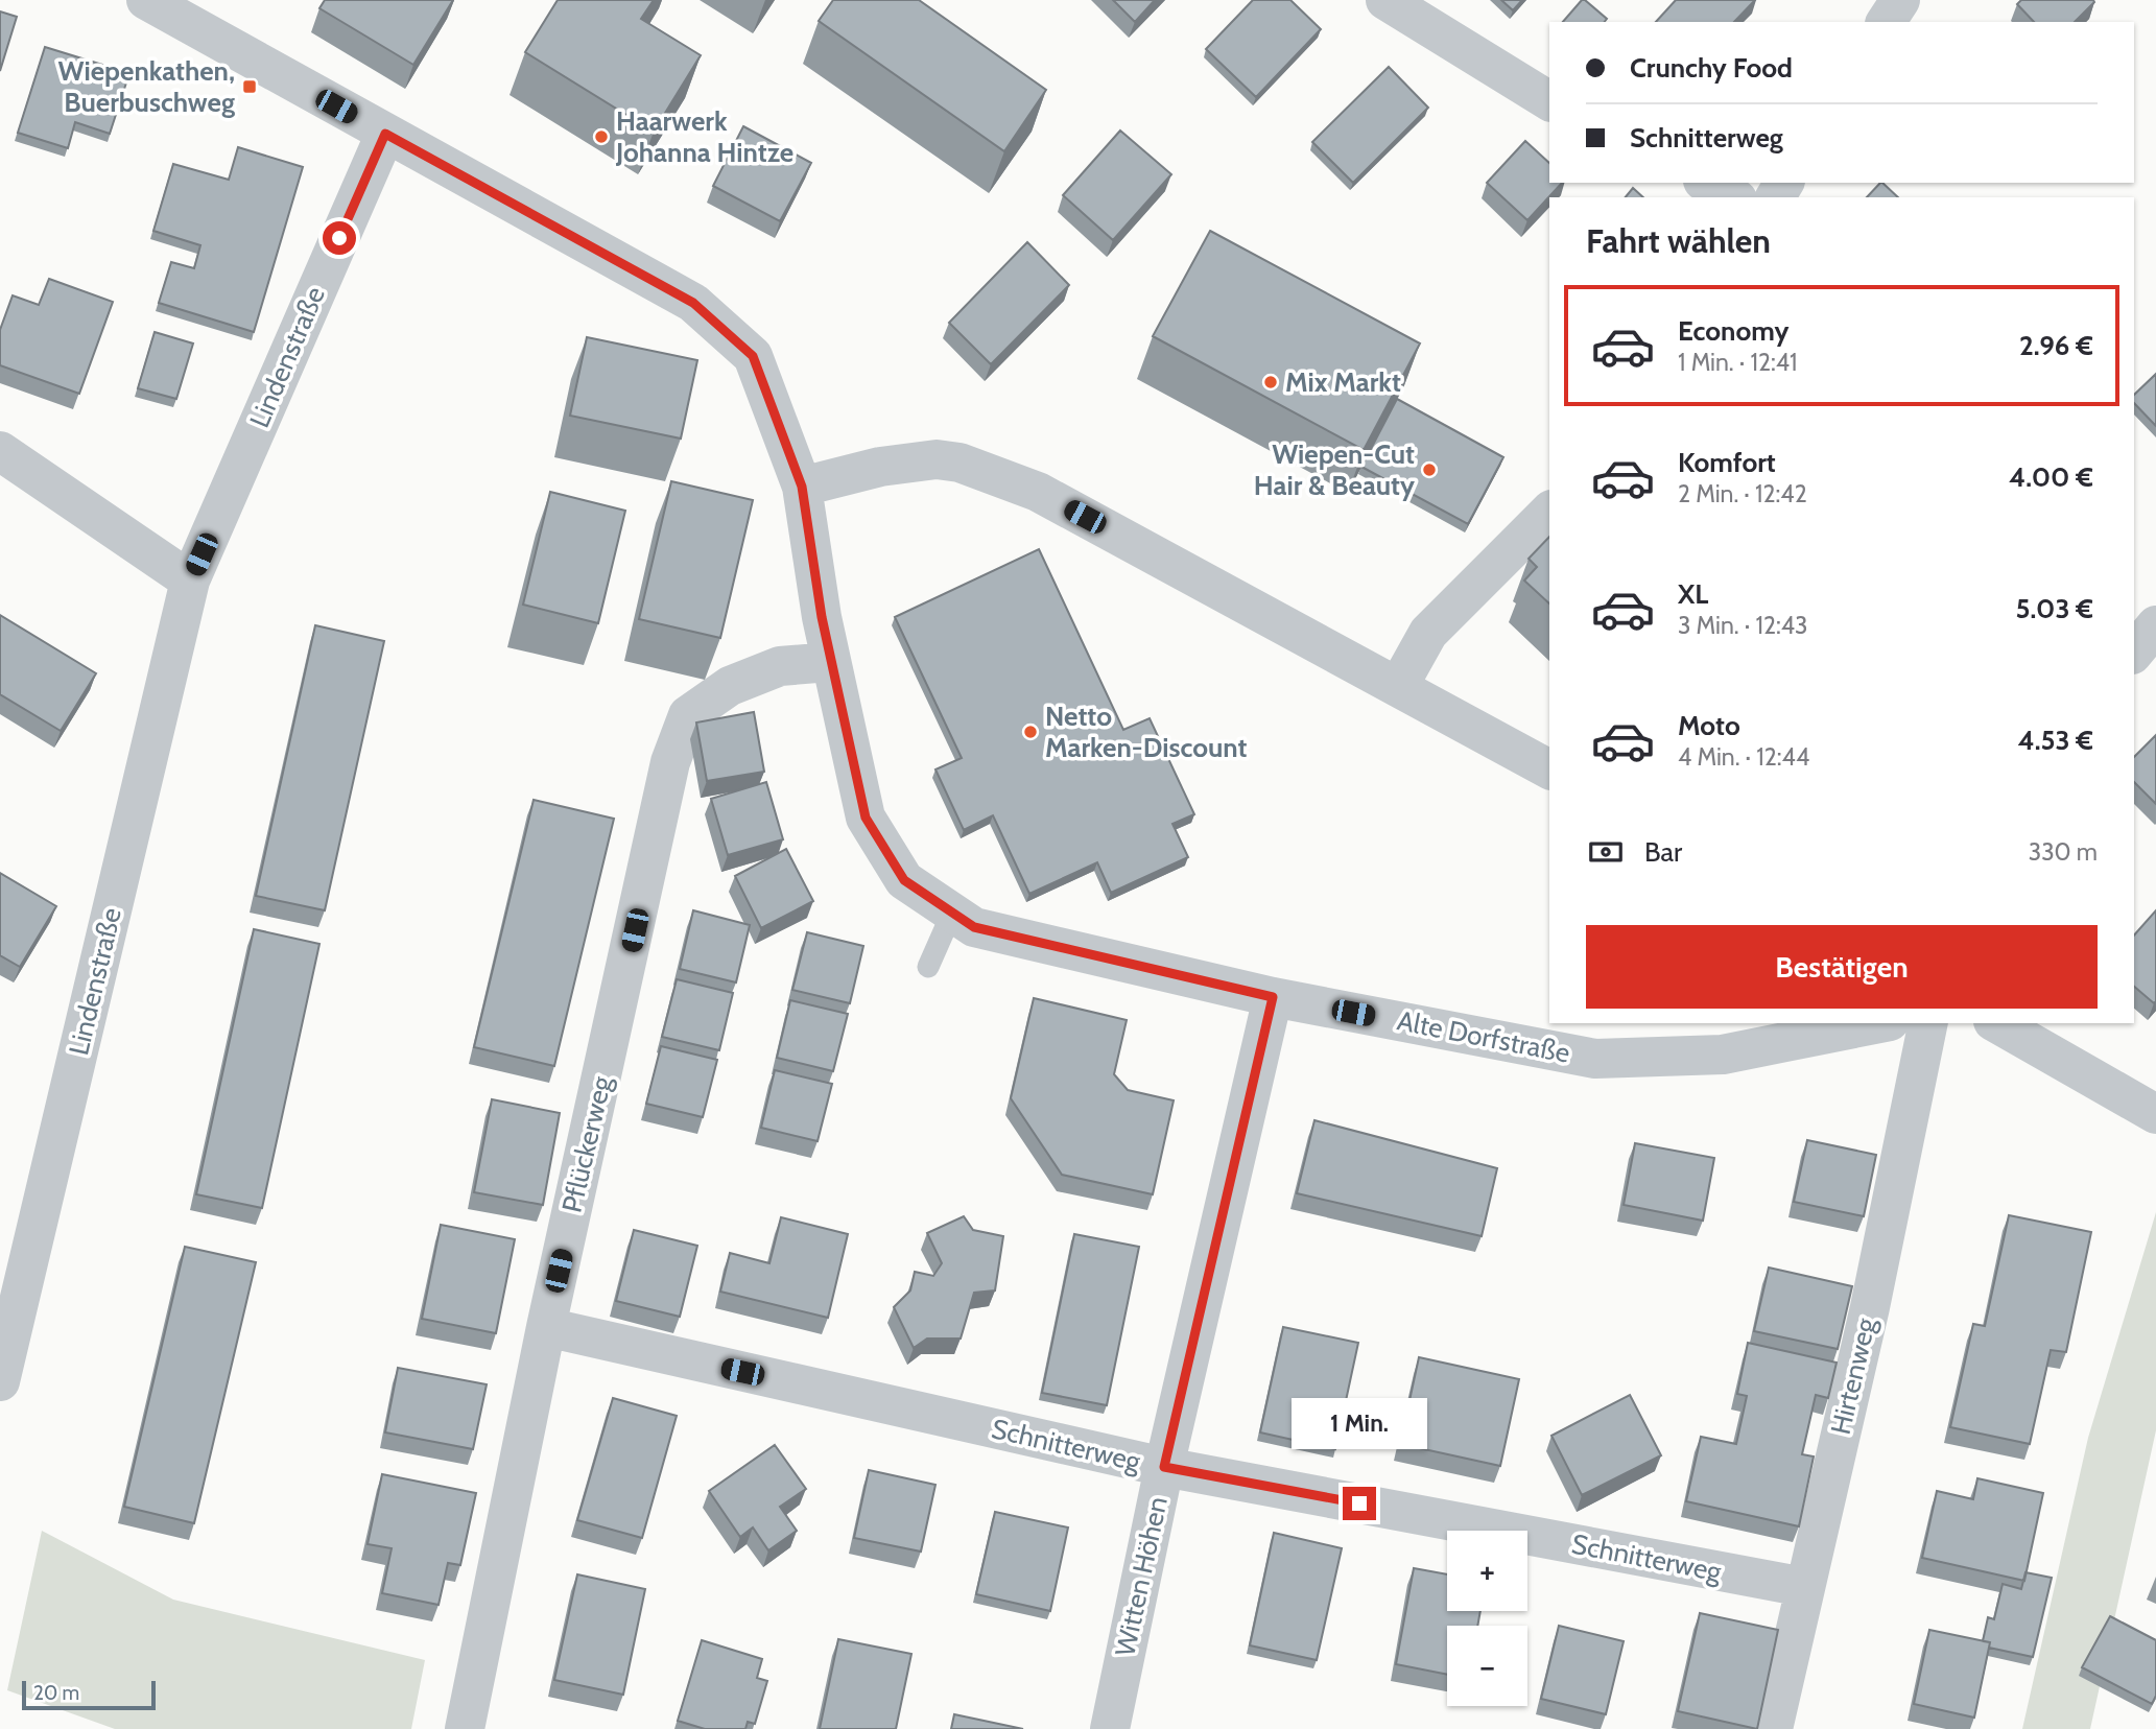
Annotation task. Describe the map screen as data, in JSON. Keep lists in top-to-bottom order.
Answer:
{
  "streets": {
    "street": [
      "Lindenstraße",
      "Alte Dorfstraße",
      "Pflückerweg",
      "Hirtenweg",
      "Schnitterweg",
      "Witten Höhen"
    ]
  },
  "crossings": [
    ["Lindenstraße", "Alte Dorfstraße"],
    ["Alte Dorfstraße", "Pflückerweg"],
    ["Alte Dorfstraße", "Witten Höhen"],
    ["Pflückerweg", "Schnitterweg"],
    ["Hirtenweg", "Schnitterweg"],
    ["Schnitterweg", "Witten Höhen"]
  ],
  "places": {
    "transit": ["Wiepenkathen, Buerbuschweg"],
    "other": [
      "Haarwerk Johanna Hintze",
      "Mix Markt",
      "Wiepen-Cut Hair & Beauty",
      "Netto Marken-Discount"
    ]
  },
  "scale_bar": "20 m",
  "page": {
    "banner": ["Crunchy Food", "Schnitterweg"],
    "heading": "Fahrt wählen",
    "list": [
      {
        "name": "Economy",
        "note": "1 Min. · 12:41",
        "value": "2.96 €"
      },
      {
        "name": "Komfort",
        "note": "2 Min. · 12:42",
        "value": "4.00 €"
      },
      {
        "name": "XL",
        "note": "3 Min. · 12:43",
        "value": "5.03 €"
      },
      {
        "name": "Moto",
        "note": "4 Min. · 12:44",
        "value": "4.53 €"
      }
    ],
    "pay": ["Bar", "330 m"],
    "buttons": "Bestätigen",
    "bubble": "1 Min.",
    "map_buttons": ["+", "−"],
    "scale": "20 m"
  }
}
